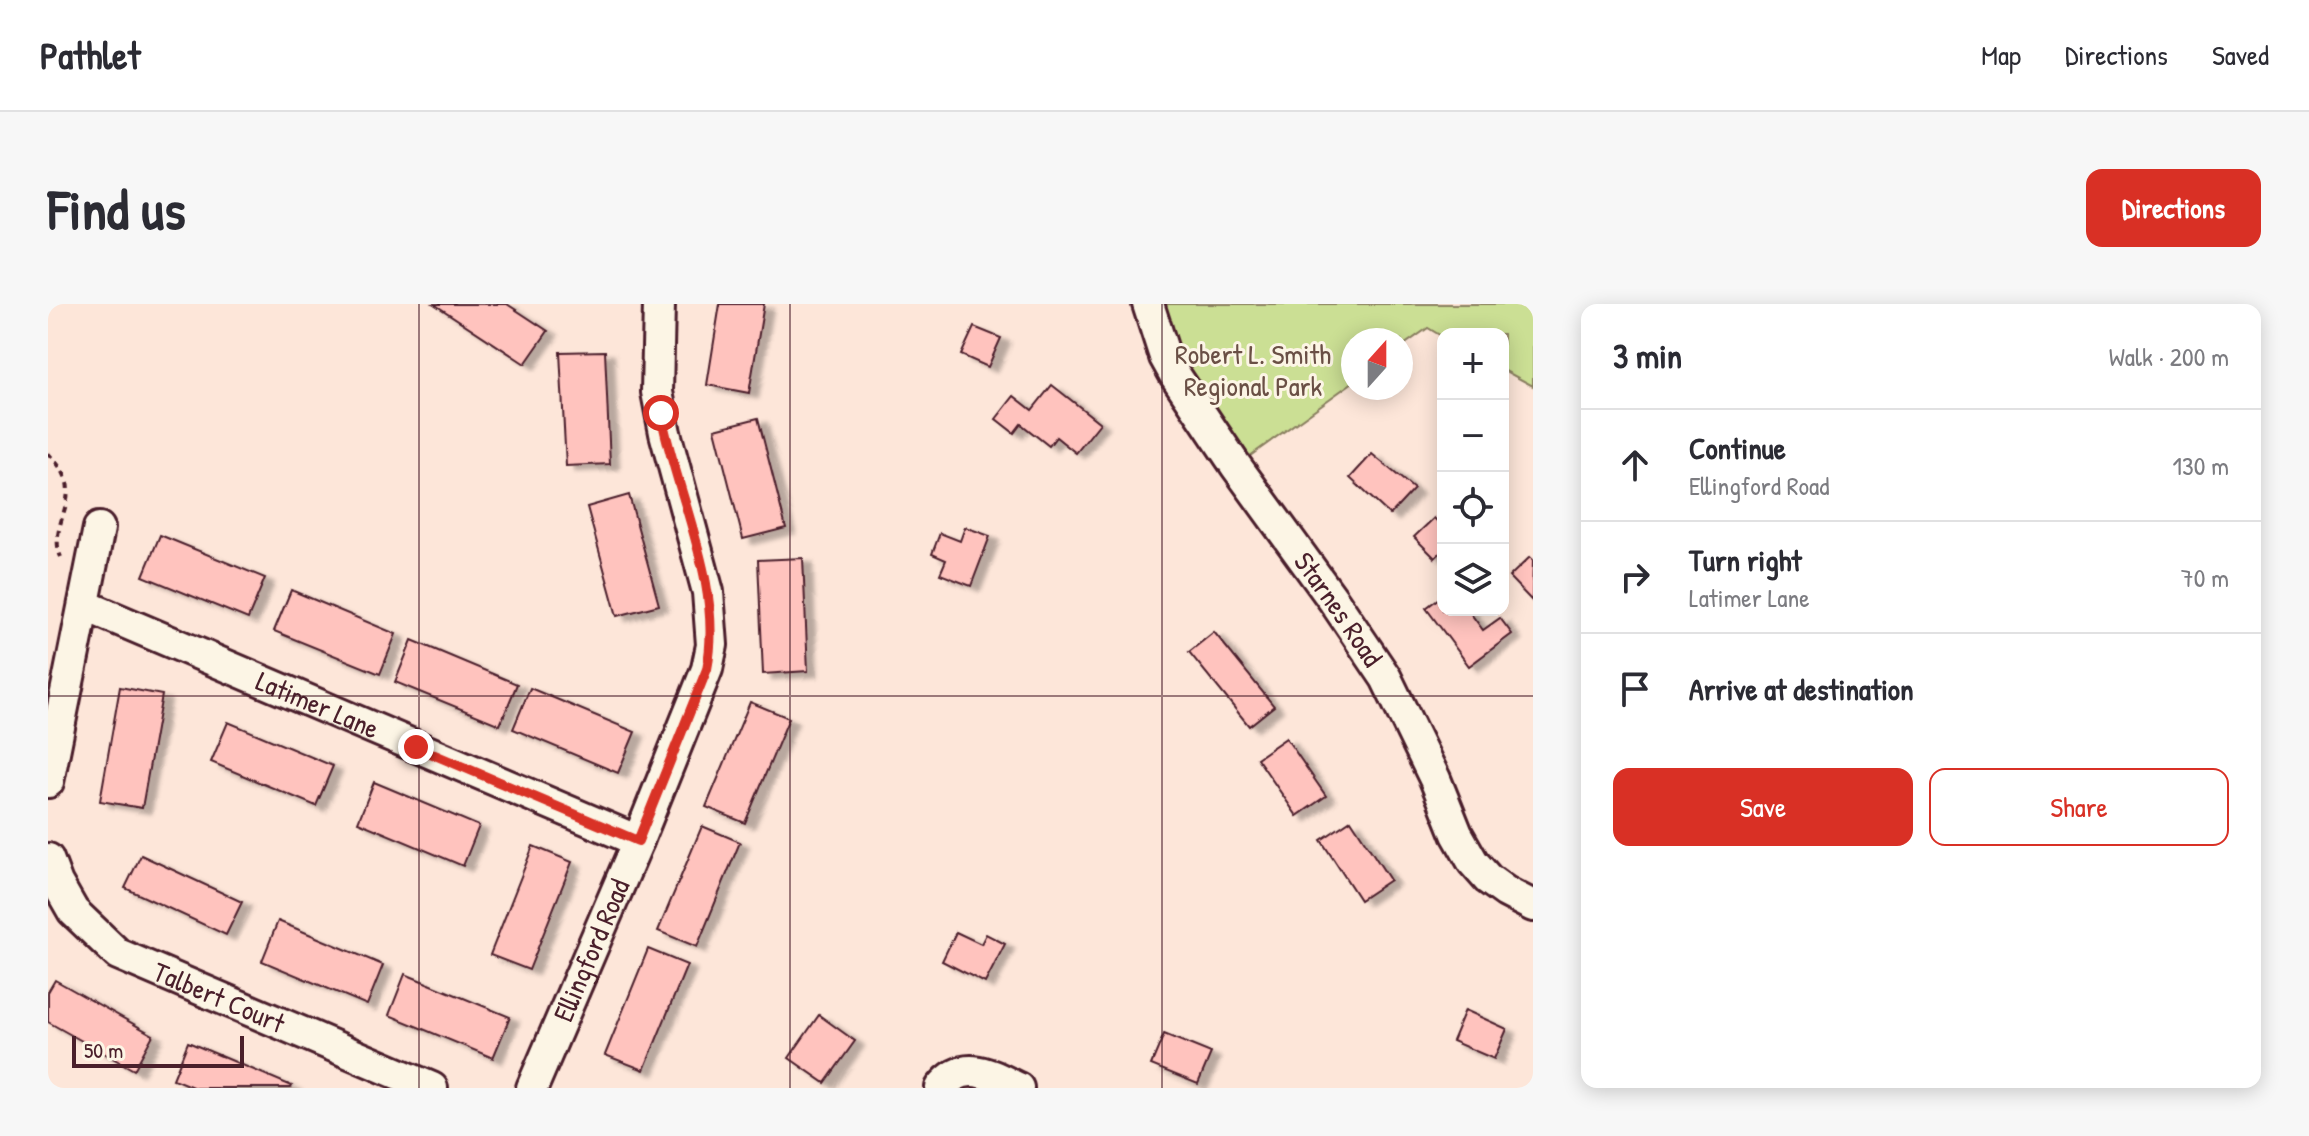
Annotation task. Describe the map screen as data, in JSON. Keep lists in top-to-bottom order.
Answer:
{
  "streets": {
    "street": [
      "Starnes Road",
      "Latimer Lane",
      "Ellingford Road",
      "Talbert Court"
    ]
  },
  "crossings": [
    ["Latimer Lane", "Ellingford Road"]
  ],
  "parks": ["Robert L. Smith Regional Park"],
  "scale_bar": "50 m",
  "north": "top",
  "page": {
    "header": "Pathlet",
    "nav": ["Map", "Directions", "Saved"],
    "buttons": [
      "Directions",
      ["Save", "Share"]
    ],
    "title": "Find us",
    "heading": ["3 min", "Walk · 200 m"],
    "map_buttons": ["+", "−"],
    "list": [
      ["Continue", "Ellingford Road", "130 m"],
      ["Turn right", "Latimer Lane", "70 m"],
      "Arrive at destination"
    ],
    "scale": "50 m"
  }
}
